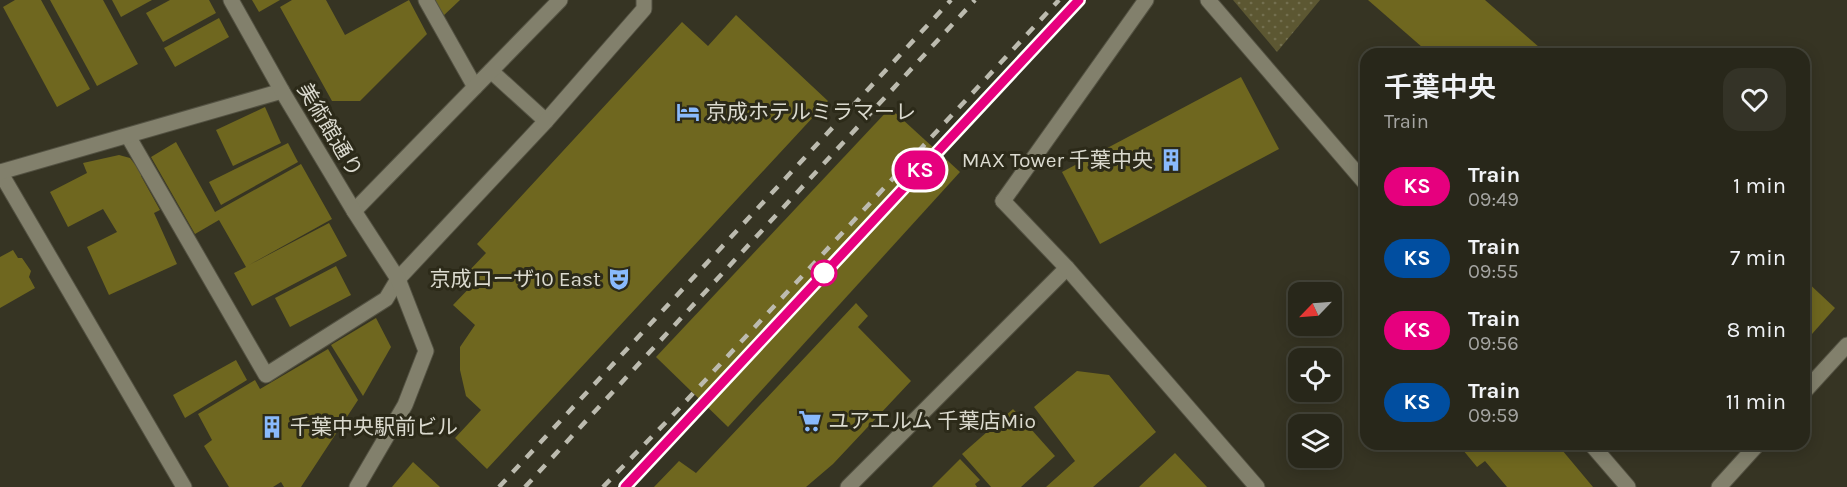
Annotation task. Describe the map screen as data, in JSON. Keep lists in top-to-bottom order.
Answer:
{
  "streets": {
    "street": ["美術館通り"]
  },
  "places": {
    "hotel": ["京成ホテルミラマーレ"],
    "building": ["MAX Tower 千葉中央", "千葉中央駅前ビル"],
    "theatre": ["京成ローザ10 East"],
    "supermarket": ["ユアエルム 千葉店Mio"]
  },
  "north": "bottom left",
  "page": {
    "on_map": "KS",
    "heading": ["千葉中央", "Train"],
    "list": [
      {
        "mark": "KS",
        "name": "Train",
        "note": "09:49",
        "value": "1 min"
      },
      {
        "mark": "KS",
        "name": "Train",
        "note": "09:55",
        "value": "7 min"
      },
      {
        "mark": "KS",
        "name": "Train",
        "note": "09:56",
        "value": "8 min"
      },
      {
        "mark": "KS",
        "name": "Train",
        "note": "09:59",
        "value": "11 min"
      }
    ]
  }
}
